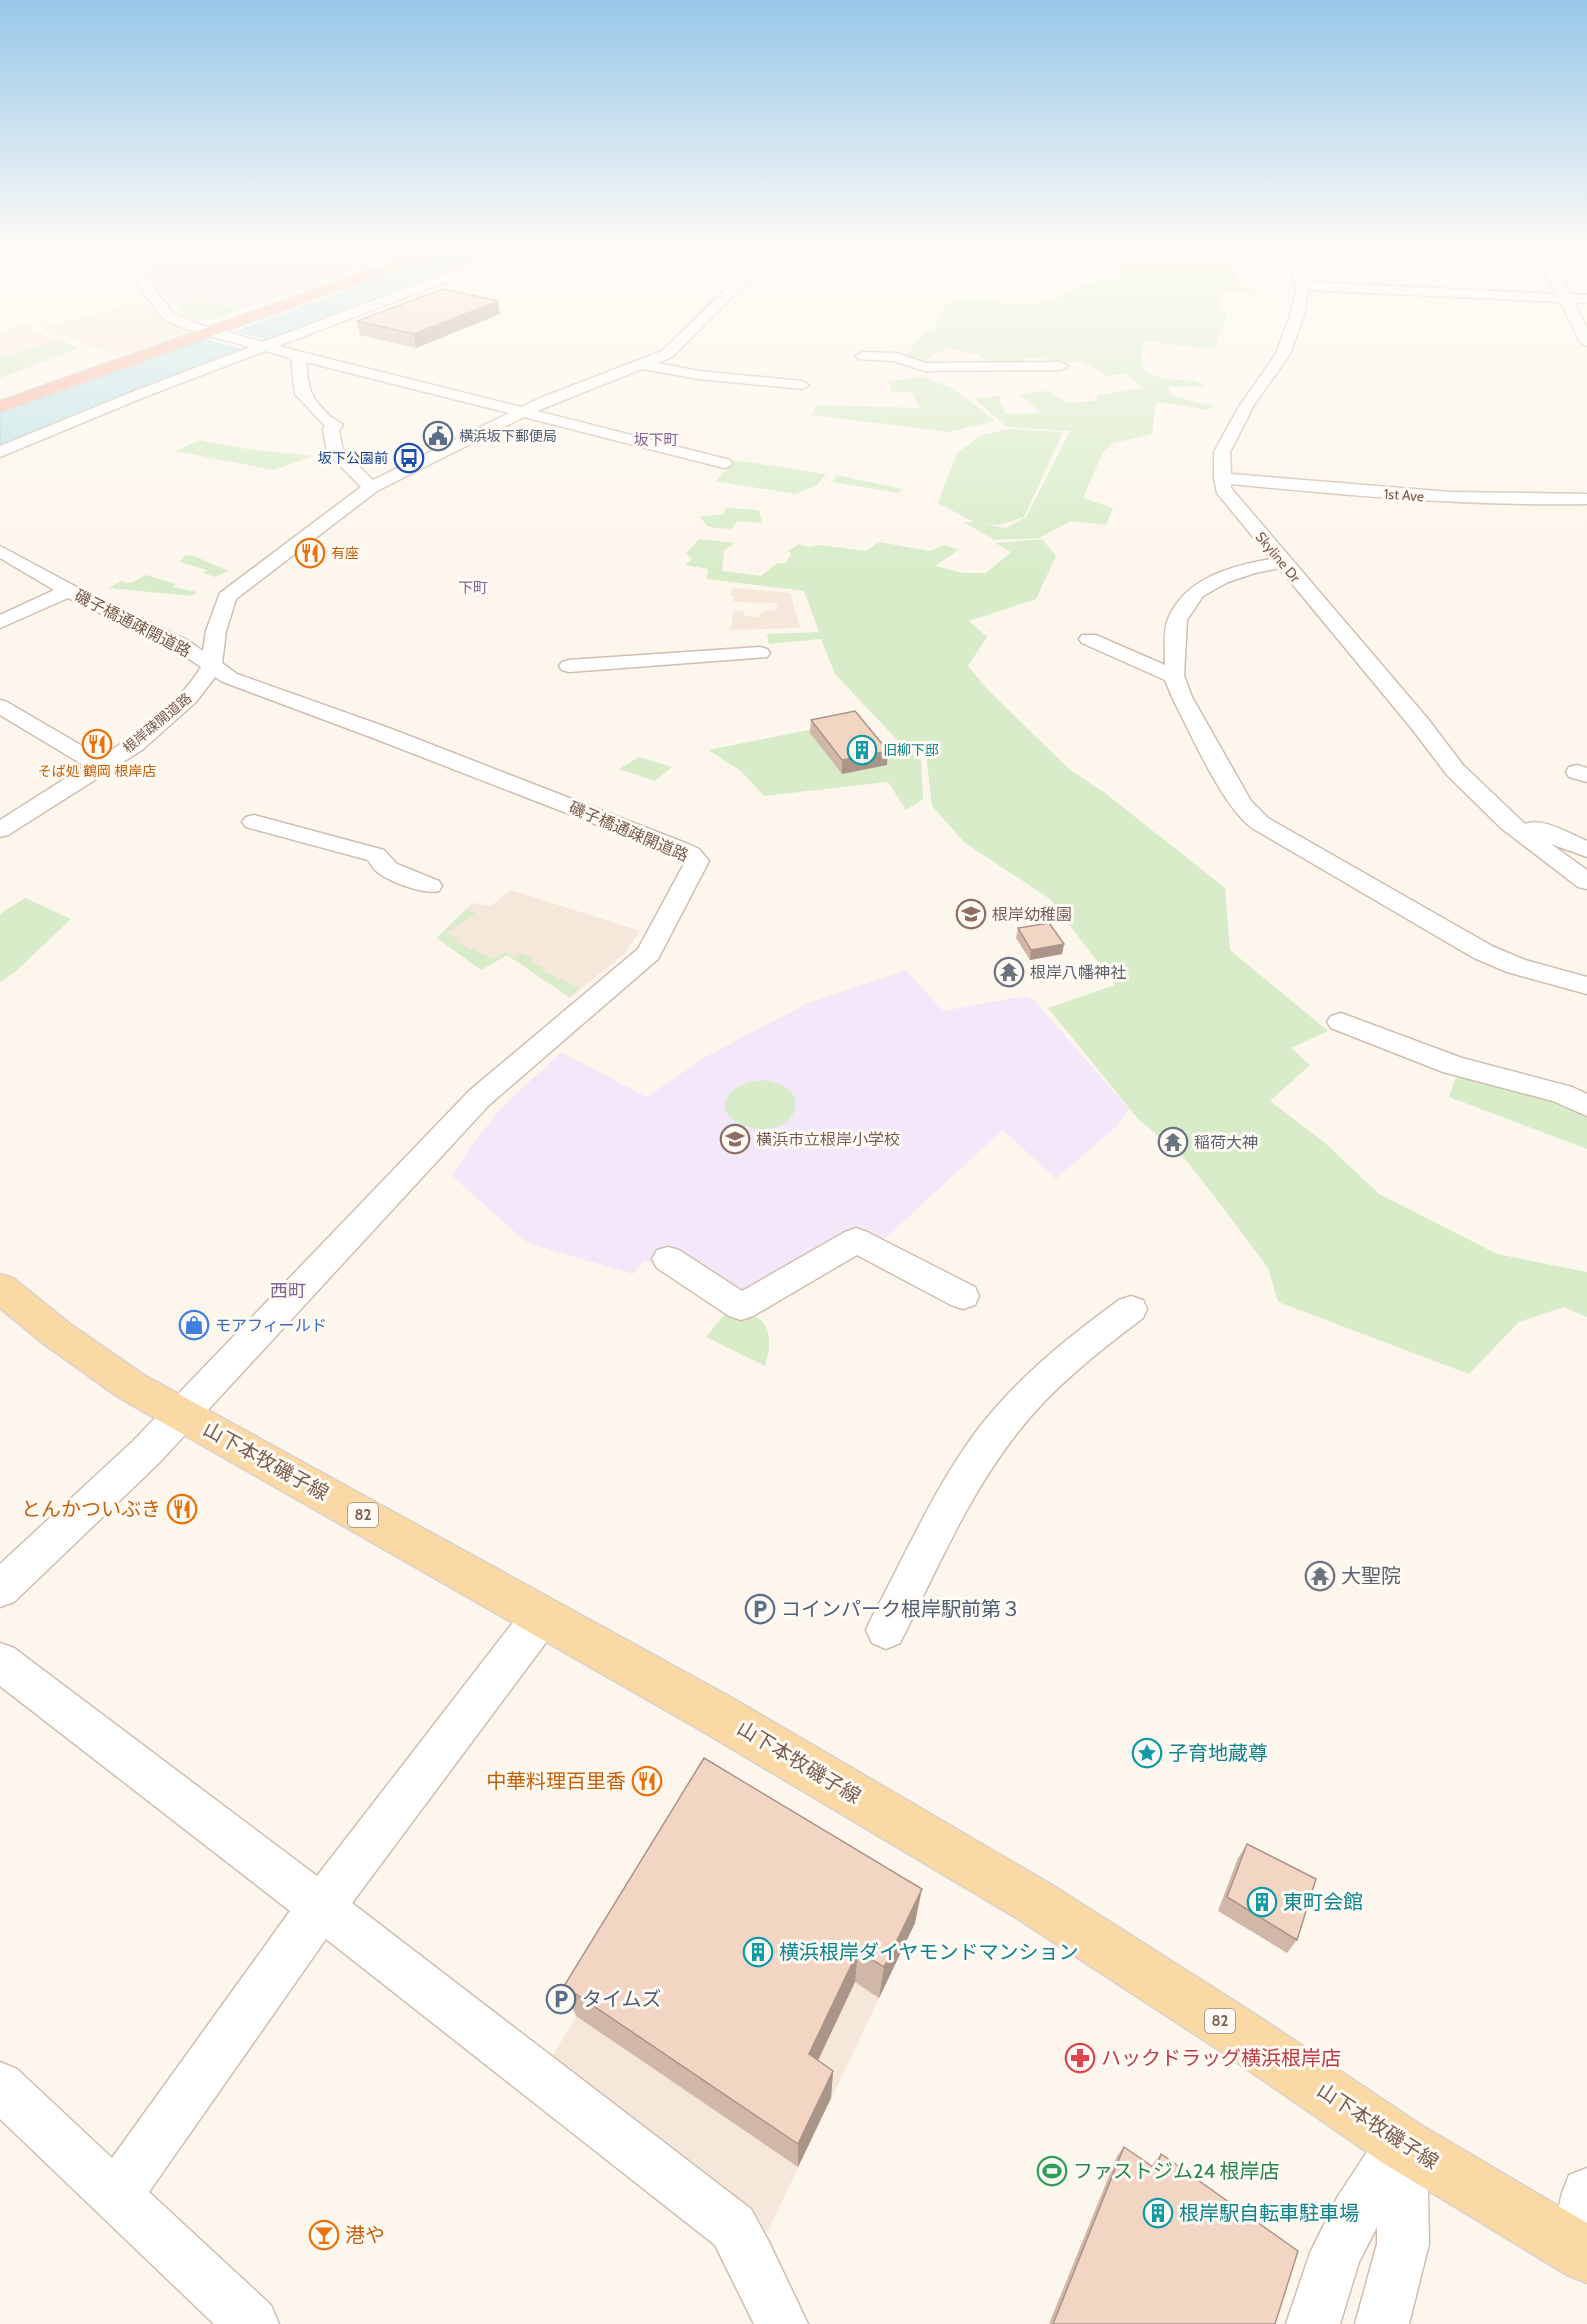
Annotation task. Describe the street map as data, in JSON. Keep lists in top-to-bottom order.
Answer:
{
  "streets": {
    "main road": ["山下本牧磯子線", "82"],
    "street": [
      "1st Ave",
      "Skyline Dr",
      "磯子橋通疎開道路",
      "根岸疎開道路"
    ]
  },
  "crossings": [
    ["1st Ave", "Skyline Dr"],
    ["磯子橋通疎開道路", "根岸疎開道路"],
    ["磯子橋通疎開道路", "山下本牧磯子線"]
  ],
  "districts": ["坂下町", "下町", "西町"],
  "places": {
    "public building": ["横浜坂下郵便局"],
    "bus stop": ["坂下公園前"],
    "restaurant": [
      "有座",
      "そば処 鶴岡 根岸店",
      "とんかついぶき",
      "中華料理百里香"
    ],
    "building": [
      "旧柳下邸",
      "東町会館",
      "横浜根岸ダイヤモンドマンション",
      "根岸駅自転車駐車場"
    ],
    "school or university": ["根岸幼稚園", "横浜市立根岸小学校"],
    "temple": ["根岸八幡神社", "稲荷大神", "大聖院"],
    "shop": ["モアフィールド"],
    "parking": ["コインパーク根岸駅前第３", "タイムズ"],
    "place": ["子育地蔵尊"],
    "pharmacy": ["ハックドラッグ横浜根岸店"],
    "sports": ["ファストジム24 根岸店"],
    "bar": ["港や"]
  }
}
